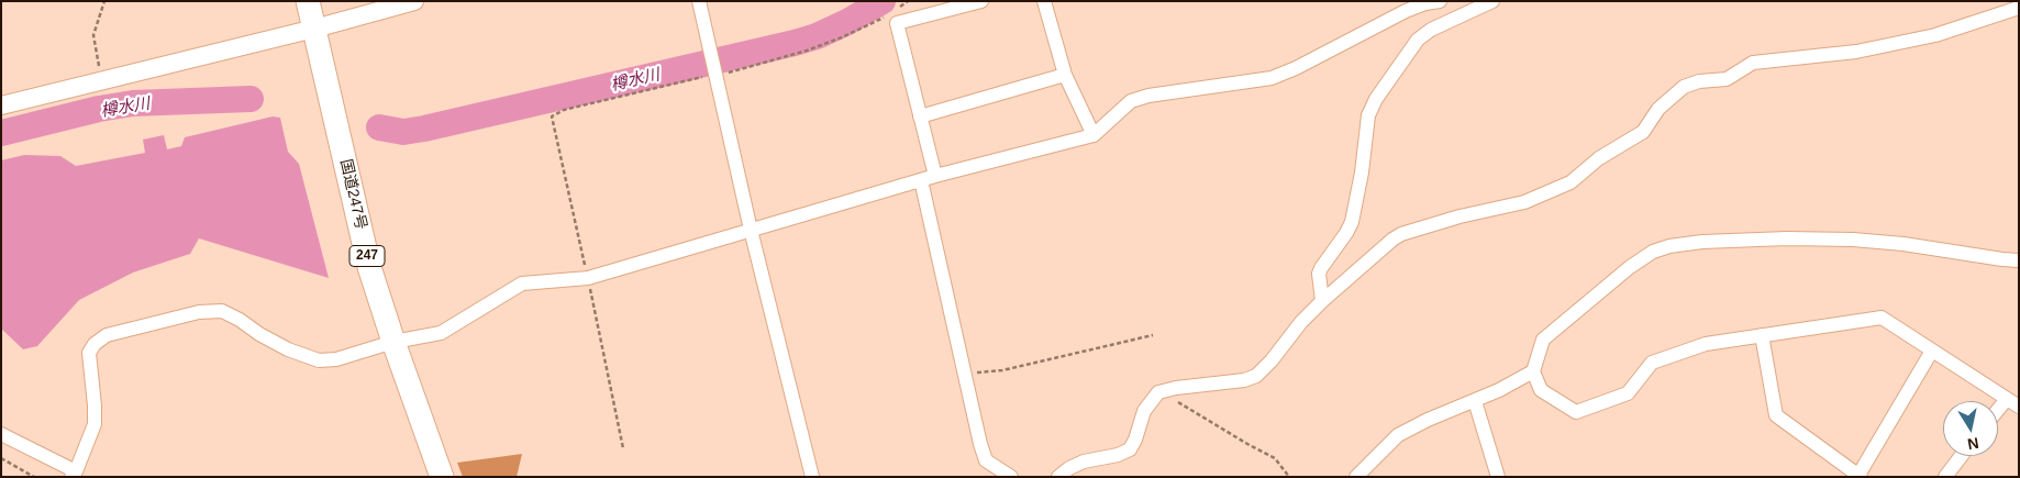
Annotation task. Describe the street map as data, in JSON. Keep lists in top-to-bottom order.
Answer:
{
  "streets": {
    "highway": ["国道247号", "247"]
  },
  "water": ["樽水川"],
  "north": "bottom"
}
